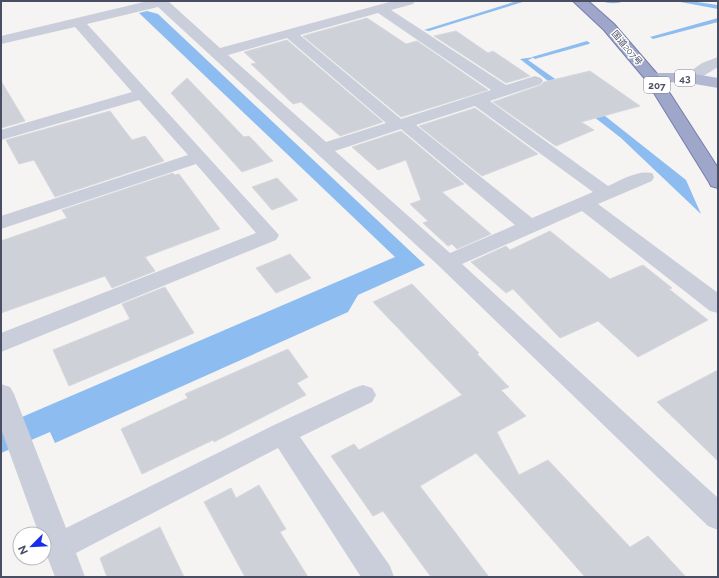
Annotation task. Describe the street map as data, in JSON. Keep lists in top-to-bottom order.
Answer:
{
  "streets": {
    "highway": ["国道207号", "207"],
    "main road": ["43"]
  },
  "crossings": [
    ["国道207号", "43"]
  ],
  "north": "bottom left"
}
